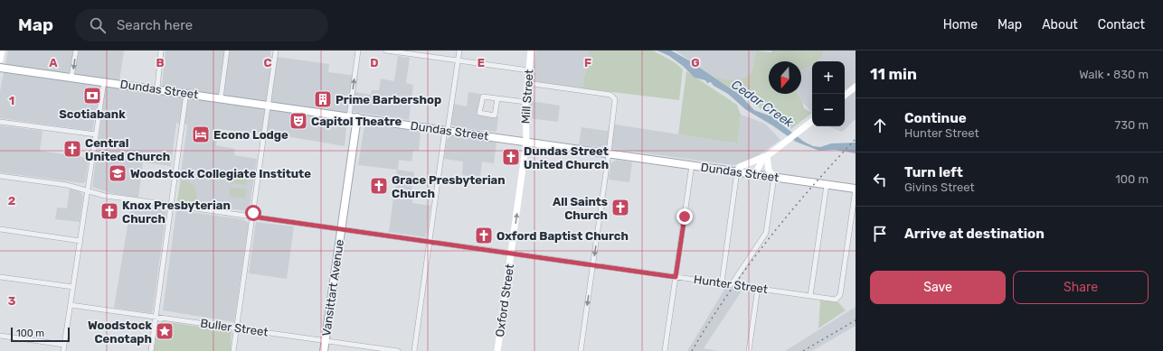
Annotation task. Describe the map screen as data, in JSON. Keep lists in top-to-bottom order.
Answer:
{
  "streets": {
    "main road": [
      "Dundas Street",
      "Mill Street",
      "Vansittart Avenue",
      "Oxford Street"
    ],
    "street": ["Hunter Street", "Buller Street"]
  },
  "crossings": [
    ["Dundas Street", "Mill Street"],
    ["Dundas Street", "Hunter Street"],
    ["Dundas Street", "Vansittart Avenue"],
    ["Dundas Street", "Oxford Street"],
    ["Mill Street", "Oxford Street"],
    ["Hunter Street", "Vansittart Avenue"],
    ["Hunter Street", "Oxford Street"],
    ["Vansittart Avenue", "Buller Street"]
  ],
  "one_way": ["Oxford Street"],
  "water": ["Cedar Creek"],
  "places": {
    "bank": ["Scotiabank"],
    "building": ["Prime Barbershop"],
    "theatre": ["Capitol Theatre"],
    "hotel": ["Econo Lodge"],
    "church": [
      "Central United Church",
      "Dundas Street United Church",
      "Grace Presbyterian Church",
      "All Saints Church",
      "Knox Presbyterian Church",
      "Oxford Baptist Church"
    ],
    "school or university": ["Woodstock Collegiate Institute"],
    "place": ["Woodstock Cenotaph"]
  },
  "scale_bar": "100 m",
  "north": "bottom",
  "page": {
    "header": "Map",
    "search": "Search here",
    "nav": [
      "Home",
      "Map",
      "About",
      "Contact"
    ],
    "heading": ["11 min", "Walk · 830 m"],
    "map_buttons": ["+", "−"],
    "list": [
      ["Continue", "Hunter Street", "730 m"],
      ["Turn left", "Givins Street", "100 m"],
      "Arrive at destination"
    ],
    "buttons": ["Save", "Share"],
    "scale": "100 m"
  },
  "grid": {
    "columns": [
      "A",
      "B",
      "C",
      "D",
      "E",
      "F",
      "G"
    ],
    "rows": ["1", "2", "3"]
  }
}
